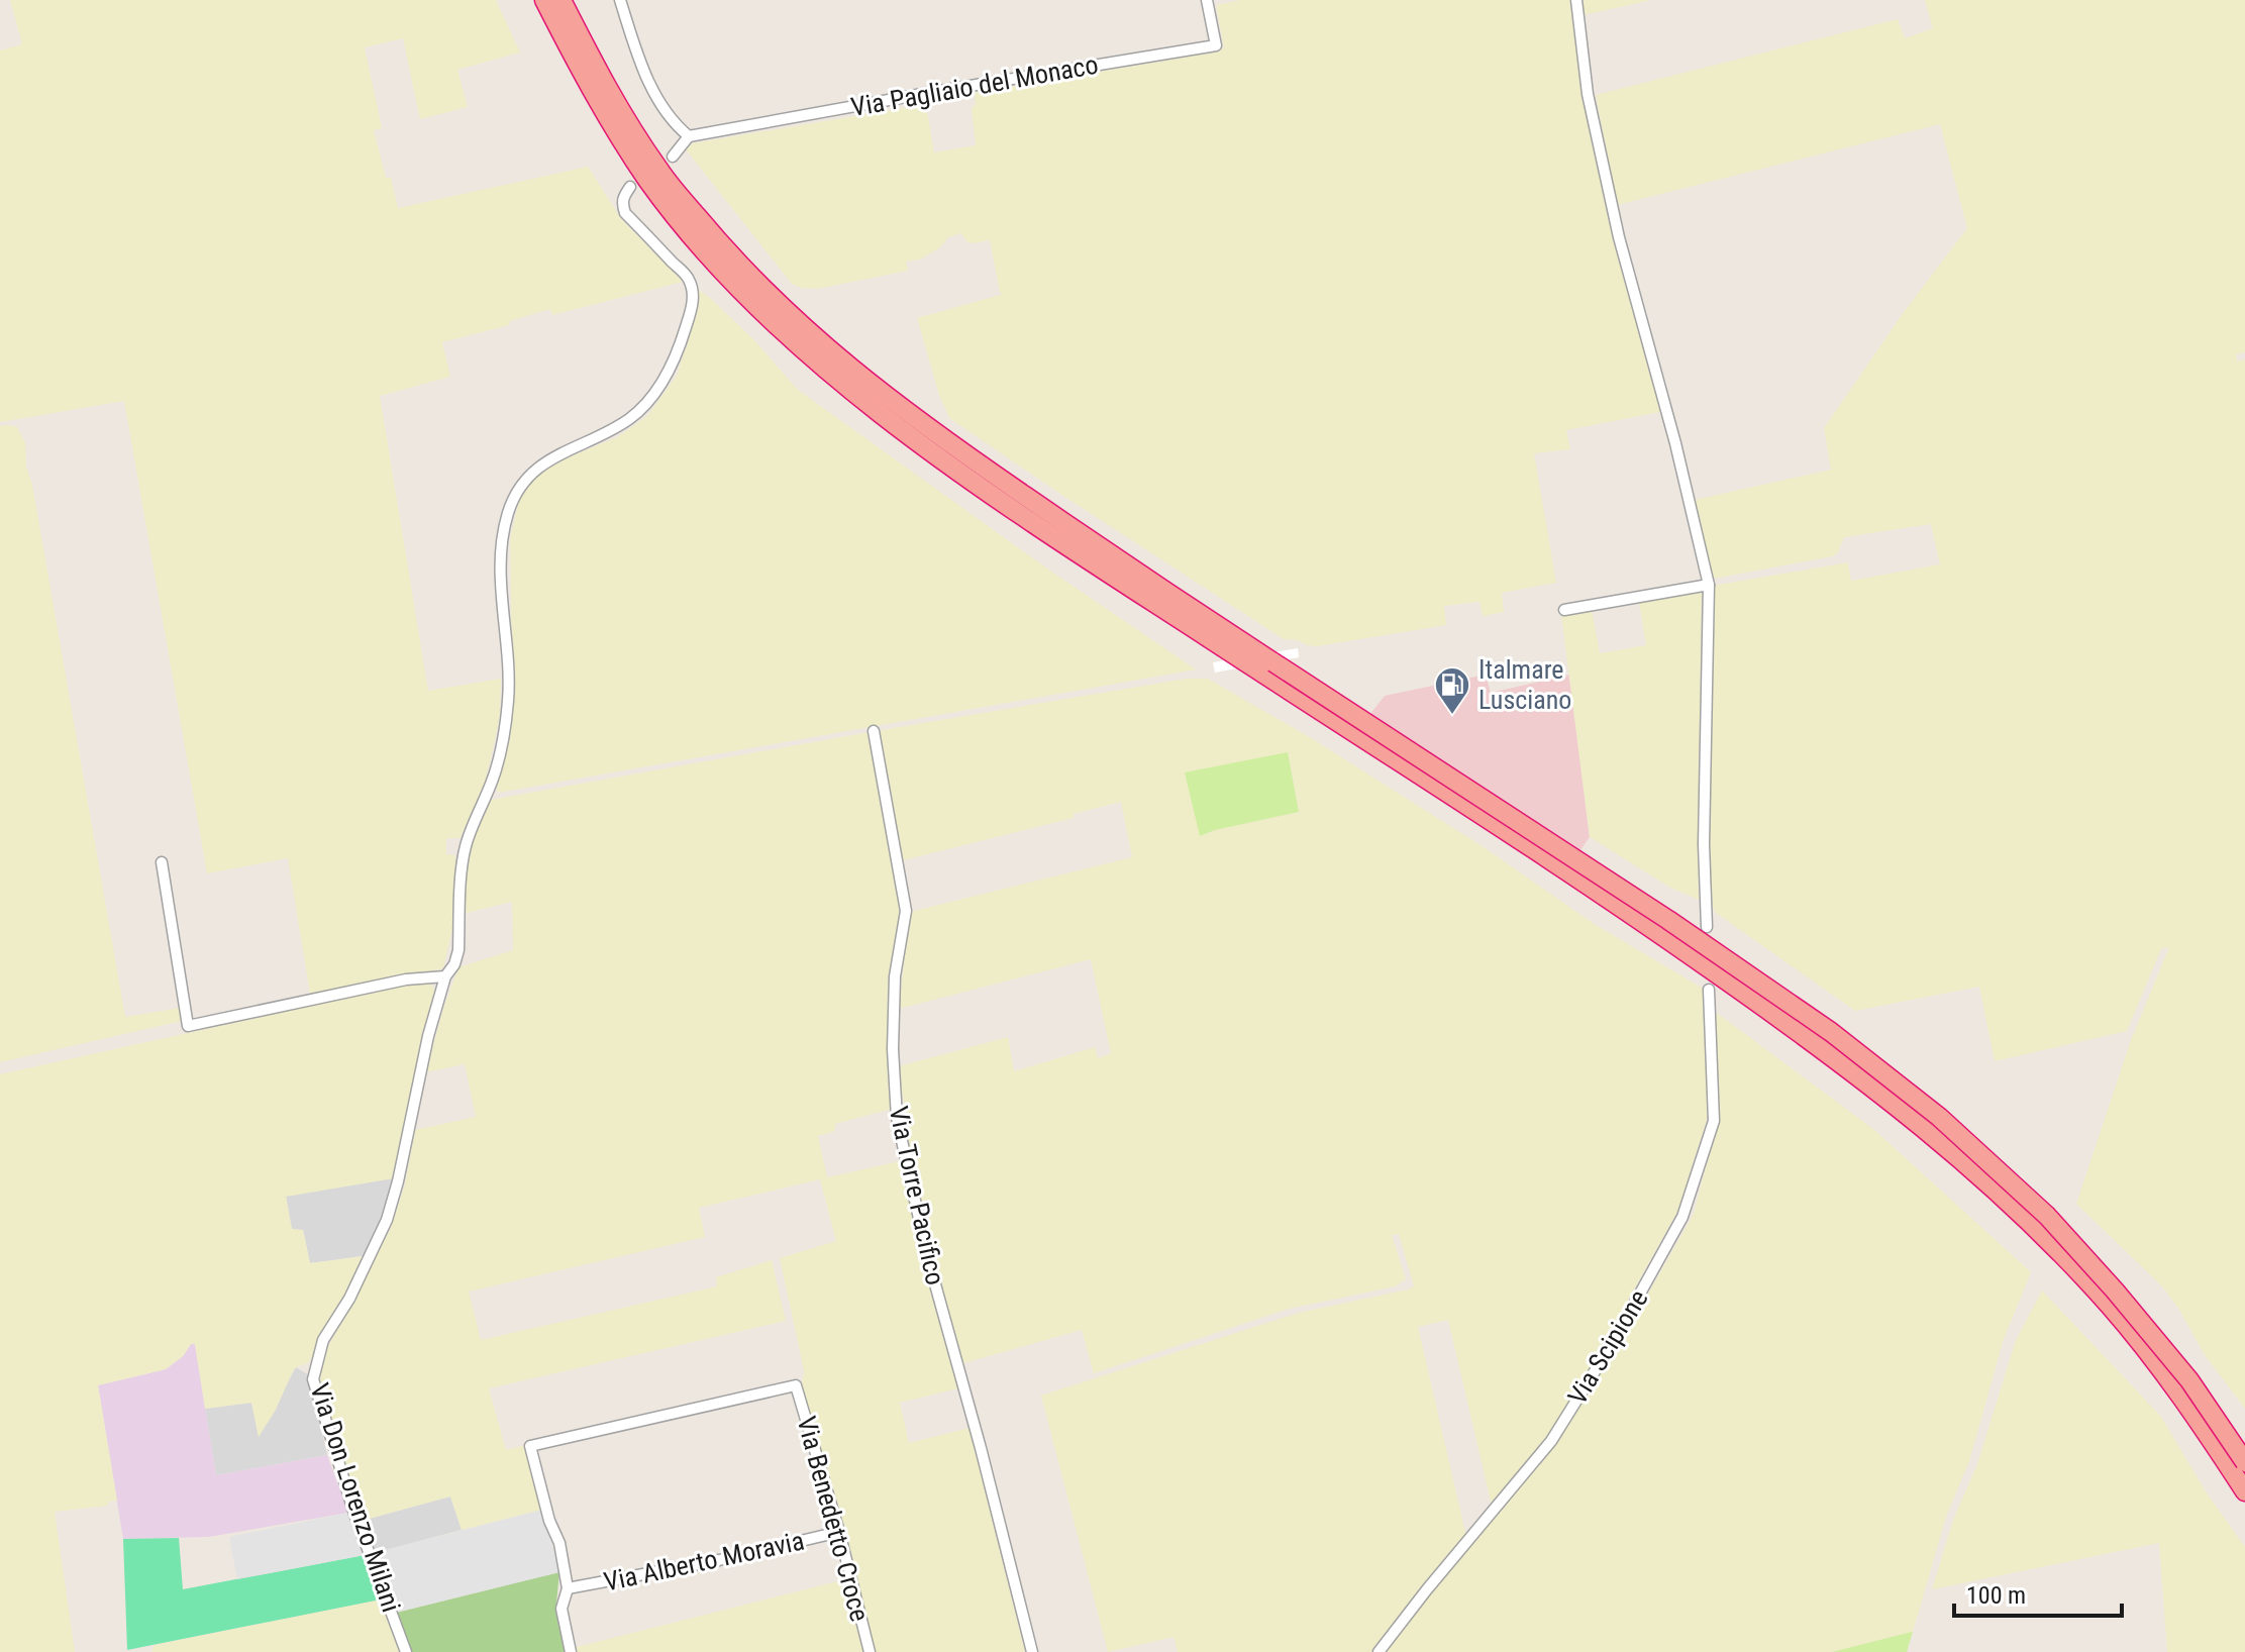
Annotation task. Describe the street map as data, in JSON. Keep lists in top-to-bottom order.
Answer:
{
  "streets": {
    "street": [
      "Via Pagliaio del Monaco",
      "Via Torre Pacifico",
      "Via Scipione",
      "Via Don Lorenzo Milani",
      "Via Benedetto Croce",
      "Via Alberto Moravia"
    ]
  },
  "crossings": [
    ["Via Benedetto Croce", "Via Alberto Moravia"]
  ],
  "places": {
    "fuel station": ["Italmare Lusciano"]
  },
  "scale_bar": "100 m"
}
